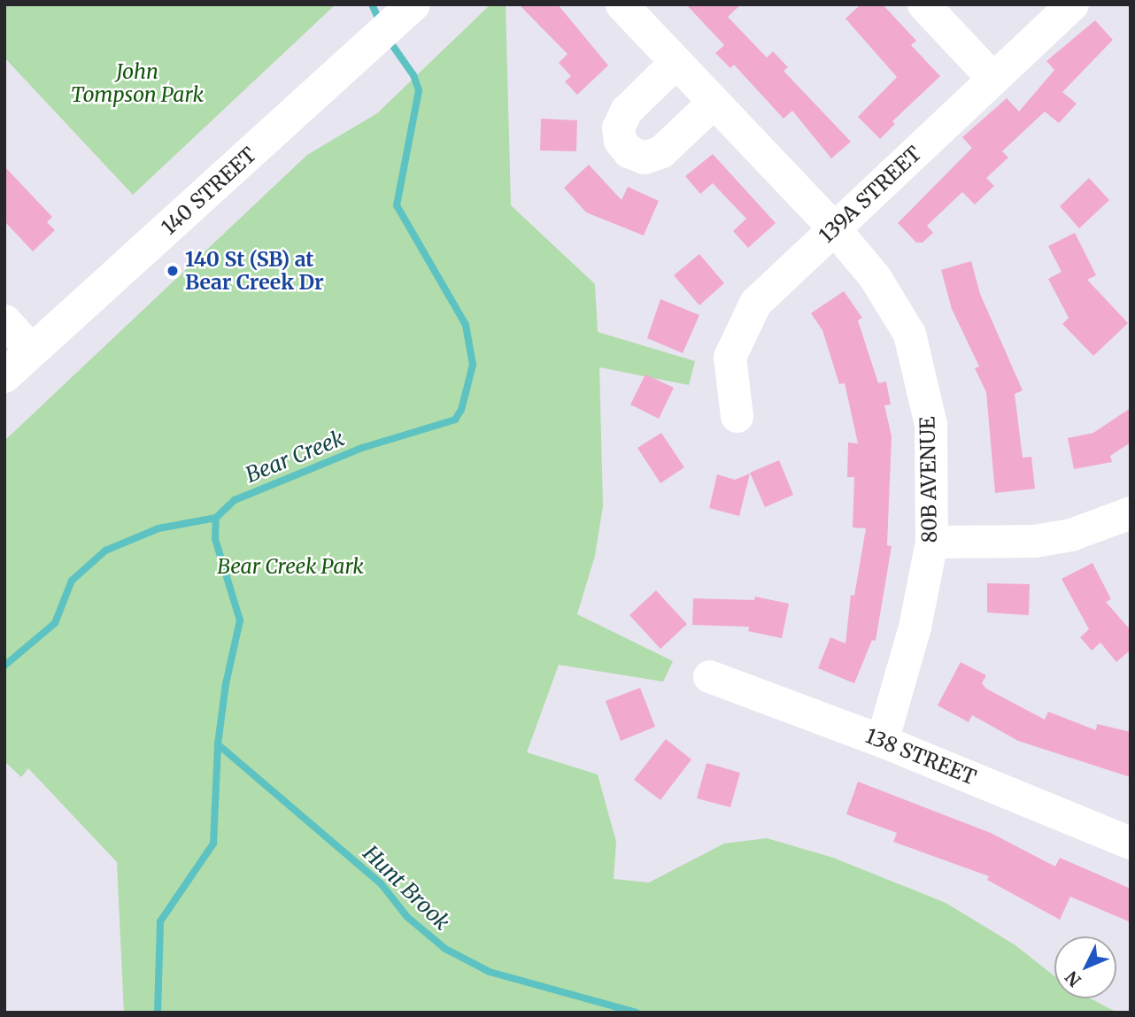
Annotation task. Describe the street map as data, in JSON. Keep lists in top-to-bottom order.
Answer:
{
  "streets": {
    "main road": ["140 STREET"],
    "street": ["139A STREET", "80B AVENUE", "138 STREET"]
  },
  "crossings": [
    ["139A STREET", "80B AVENUE"],
    ["80B AVENUE", "138 STREET"]
  ],
  "water": ["Bear Creek", "Hunt Brook"],
  "parks": ["John Tompson Park", "Bear Creek Park"],
  "places": ["140 St (SB) at Bear Creek Dr"],
  "north": "bottom left"
}
